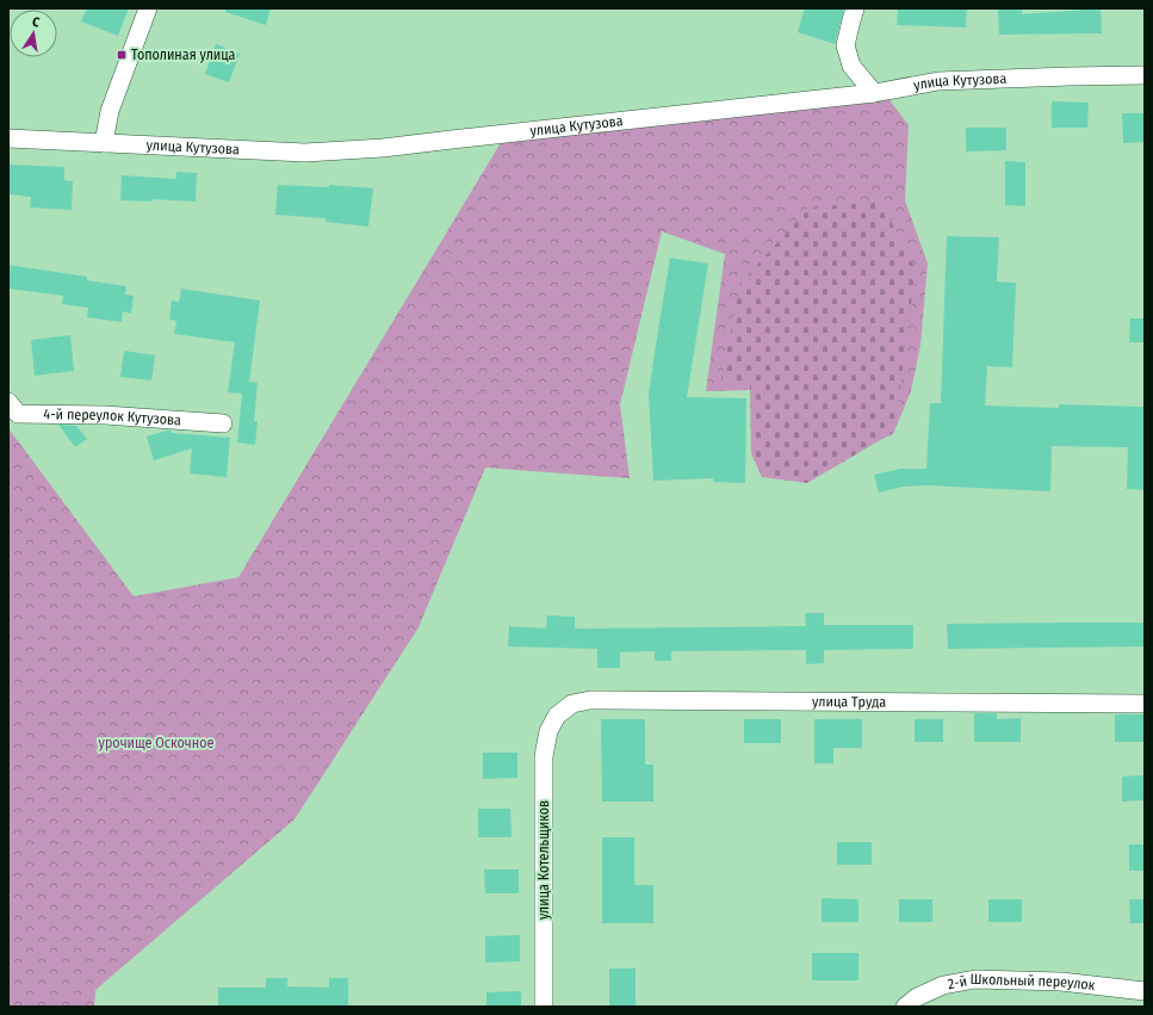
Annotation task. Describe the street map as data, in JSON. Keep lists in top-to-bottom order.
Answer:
{
  "streets": {
    "street": [
      "улица Кутузова",
      "4-й переулок Кутузова",
      "улица Труда",
      "улица Котельщиков",
      "2-й Школьный переулок"
    ]
  },
  "crossings": [
    ["улица Труда", "улица Котельщиков"]
  ],
  "parks": ["урочище Оскочное"],
  "places": {
    "transit": ["Тополиная улица"]
  },
  "north": "top"
}
